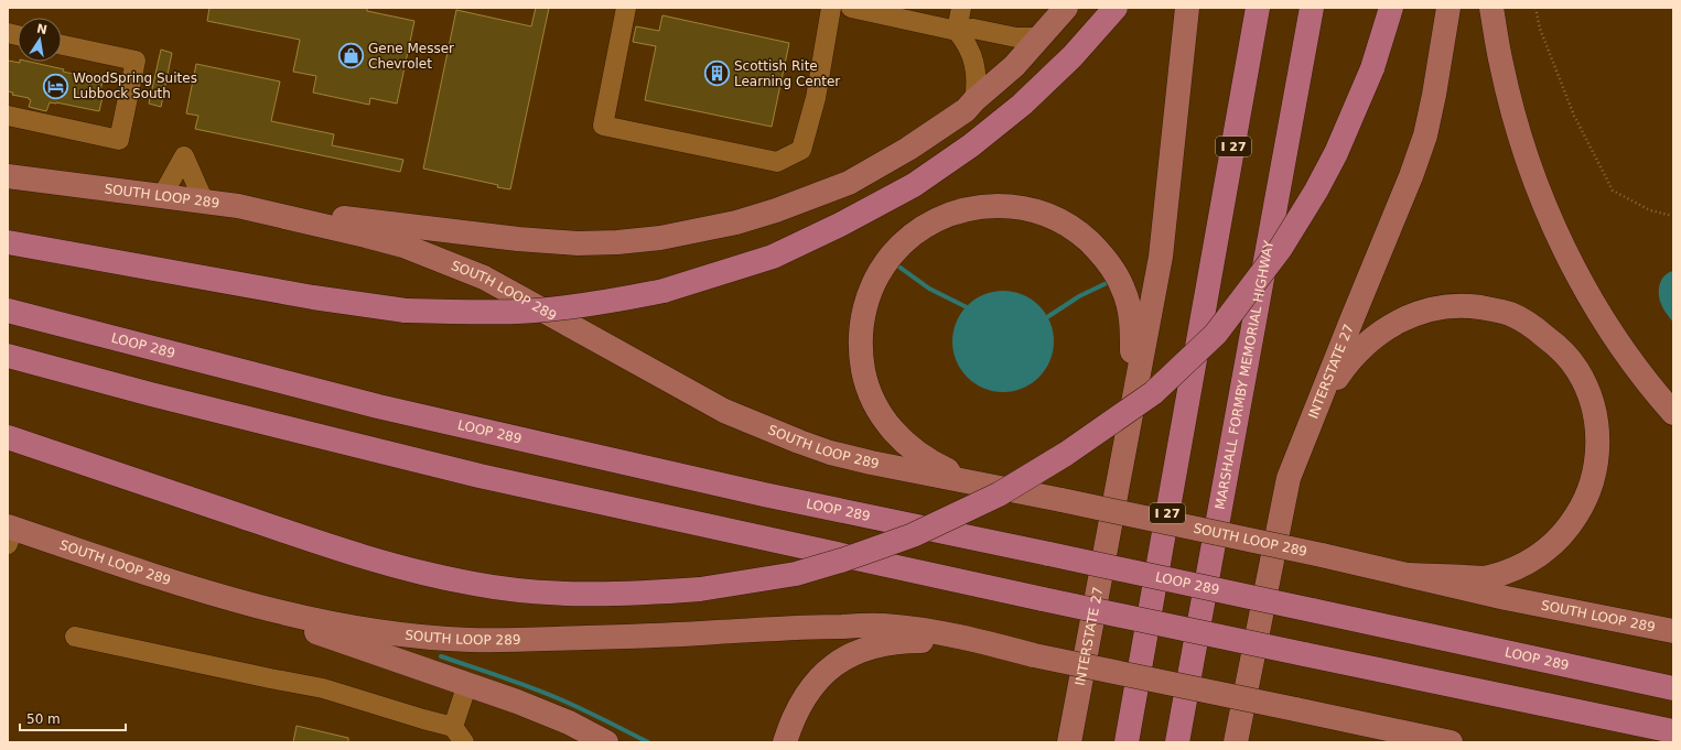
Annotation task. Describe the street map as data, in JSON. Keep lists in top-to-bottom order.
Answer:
{
  "streets": {
    "highway": ["I 27", "LOOP 289", "MARSHALL FORMBY MEMORIAL HIGHWAY"],
    "main road": ["SOUTH LOOP 289", "INTERSTATE 27"]
  },
  "places": {
    "shop": ["Gene Messer Chevrolet"],
    "building": ["Scottish Rite Learning Center"],
    "hotel": ["WoodSpring Suites Lubbock South"]
  },
  "scale_bar": "50 m",
  "north": "top"
}
